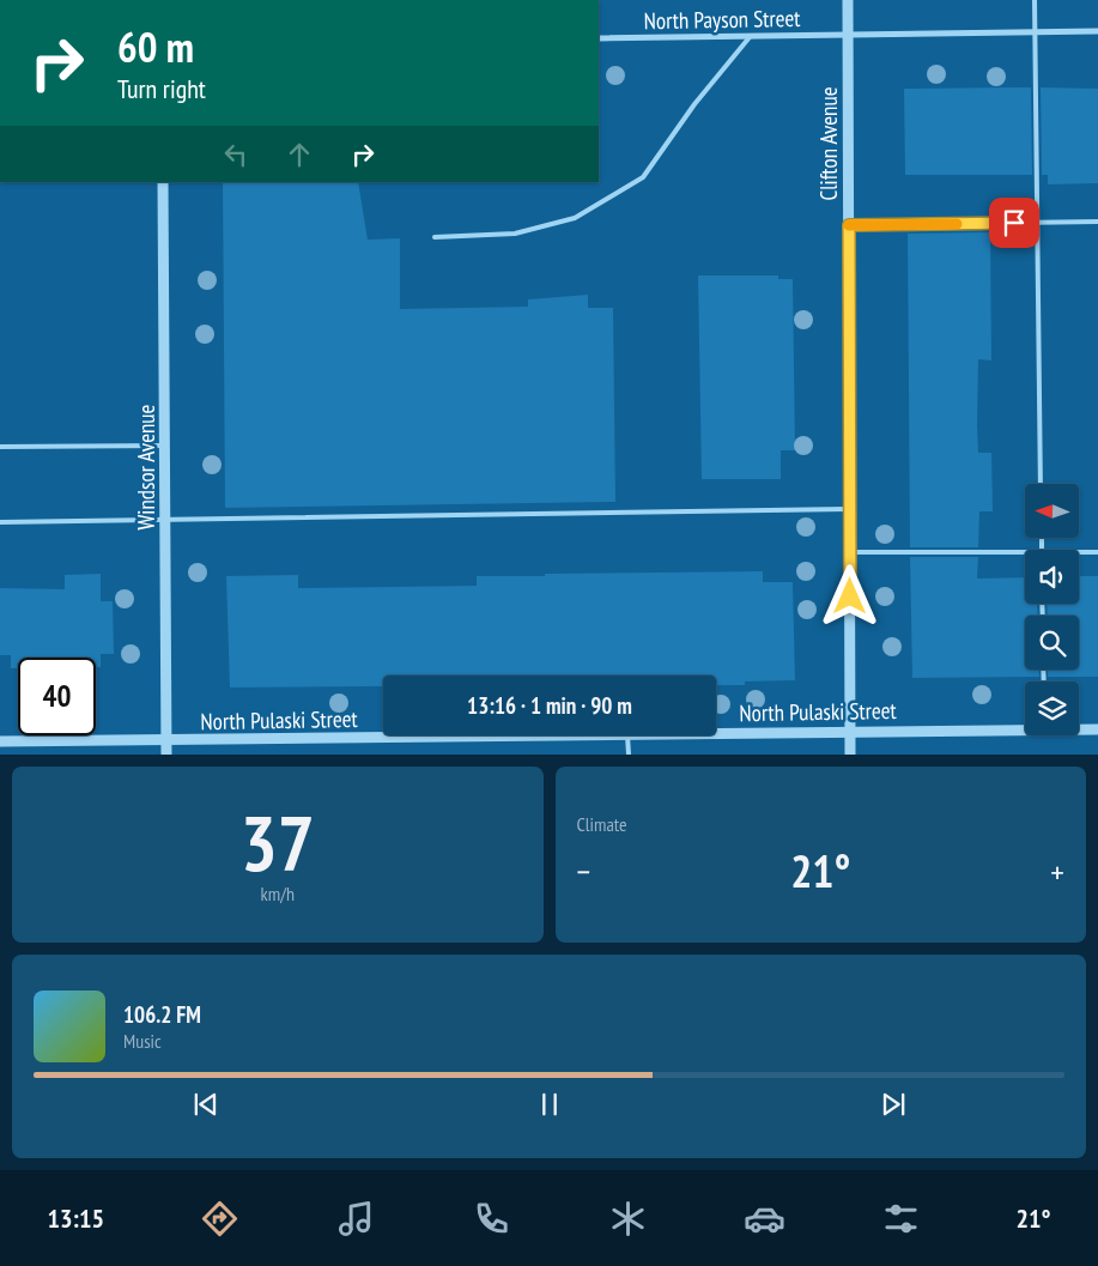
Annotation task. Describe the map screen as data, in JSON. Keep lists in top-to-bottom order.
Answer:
{
  "streets": {
    "street": [
      "North Payson Street",
      "Clifton Avenue",
      "Windsor Avenue",
      "North Pulaski Street"
    ]
  },
  "crossings": [
    ["North Payson Street", "Clifton Avenue"],
    ["Clifton Avenue", "North Pulaski Street"],
    ["Windsor Avenue", "North Pulaski Street"]
  ],
  "north": "left",
  "page": {
    "turn": ["60 m", "Turn right"],
    "limit": "40",
    "trip": "13:16 · 1 min · 90 m",
    "tile": [
      ["37", "km/h"],
      "Climate"
    ],
    "heat": ["−", "21°", "+"],
    "song": ["106.2 FM", "Music"],
    "tabs": ["13:15", "21°"]
  }
}
